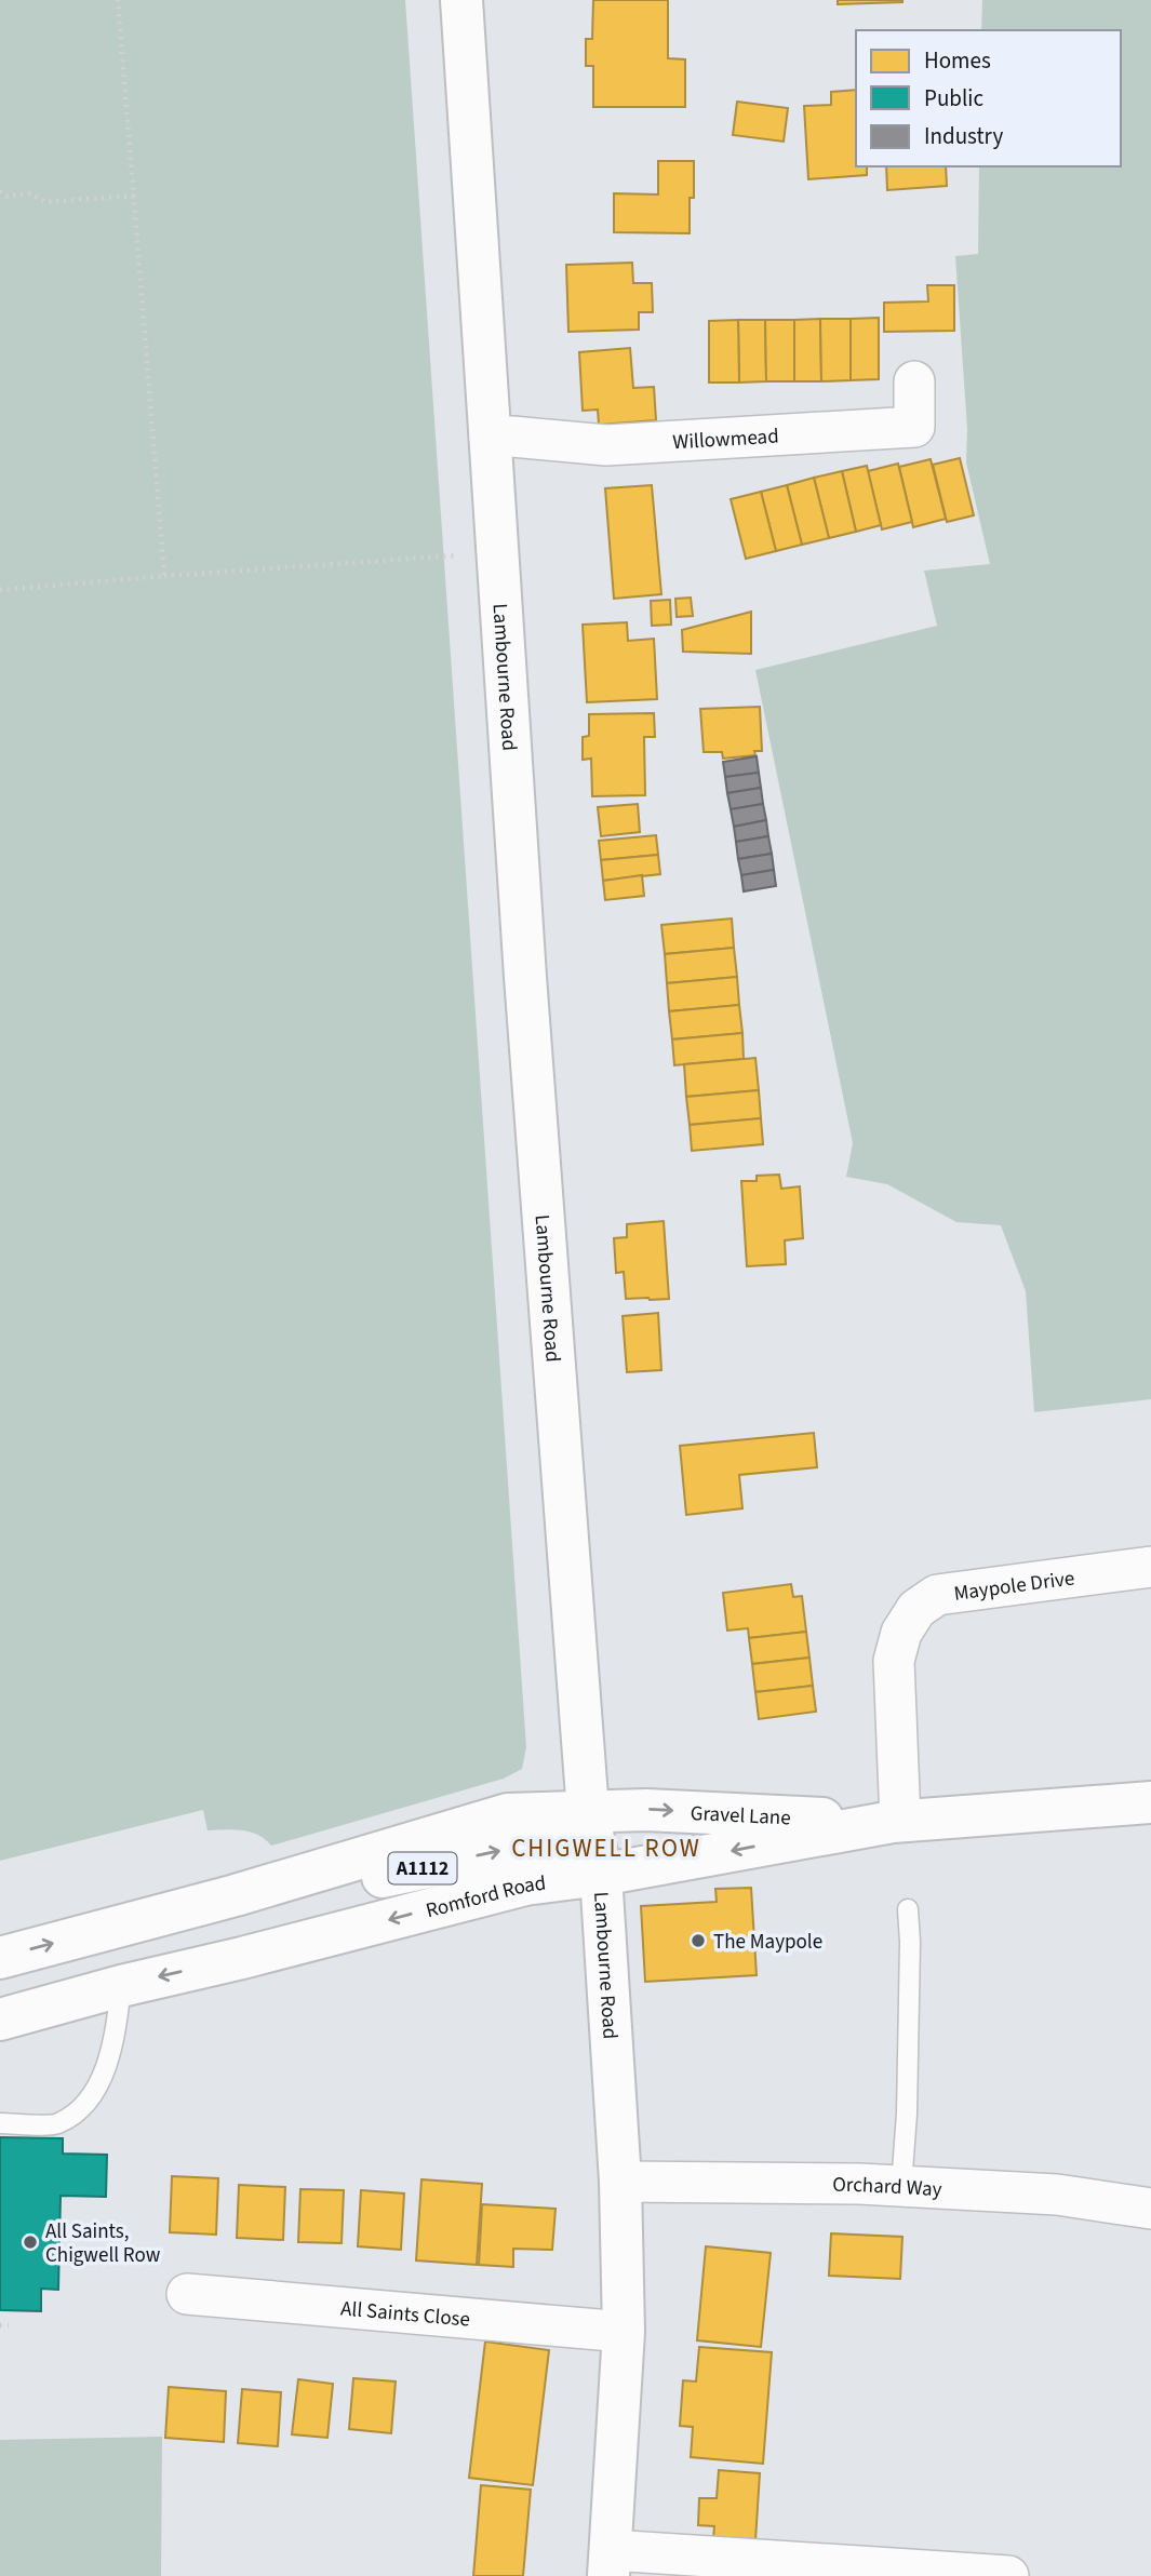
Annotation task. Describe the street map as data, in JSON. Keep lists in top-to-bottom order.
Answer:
{
  "streets": {
    "main road": [
      "Lambourne Road",
      "Gravel Lane",
      "A1112",
      "Romford Road"
    ],
    "street": [
      "Willowmead",
      "Maypole Drive",
      "Orchard Way",
      "All Saints Close"
    ]
  },
  "crossings": [
    ["Willowmead", "Lambourne Road"],
    ["Lambourne Road", "Gravel Lane"],
    ["Lambourne Road", "Romford Road"],
    ["Lambourne Road", "Orchard Way"],
    ["Lambourne Road", "All Saints Close"],
    ["Maypole Drive", "Gravel Lane"],
    ["Gravel Lane", "Romford Road"]
  ],
  "districts": ["CHIGWELL ROW"],
  "places": ["The Maypole", "All Saints, Chigwell Row"],
  "legend": ["Homes", "Public", "Industry"]
}
